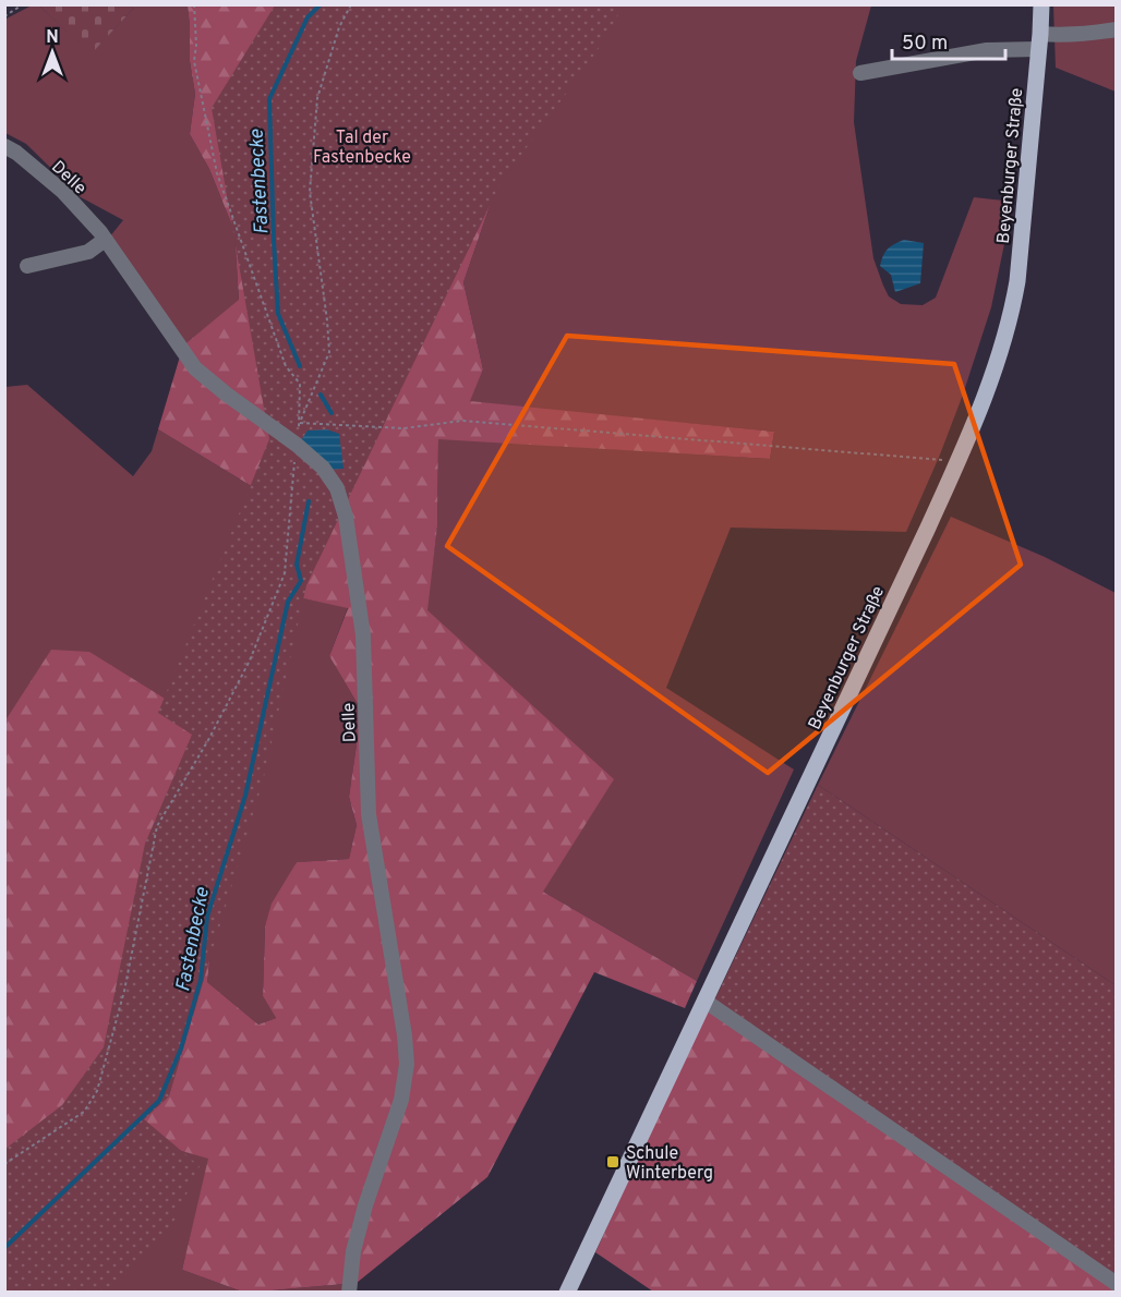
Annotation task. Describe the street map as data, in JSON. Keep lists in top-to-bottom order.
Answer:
{
  "streets": {
    "main road": ["Beyenburger Straße"],
    "street": ["Delle"]
  },
  "water": ["Fastenbecke"],
  "parks": ["Tal der Fastenbecke"],
  "places": {
    "transit": ["Schule Winterberg"]
  },
  "scale_bar": "50 m",
  "north": "top"
}
